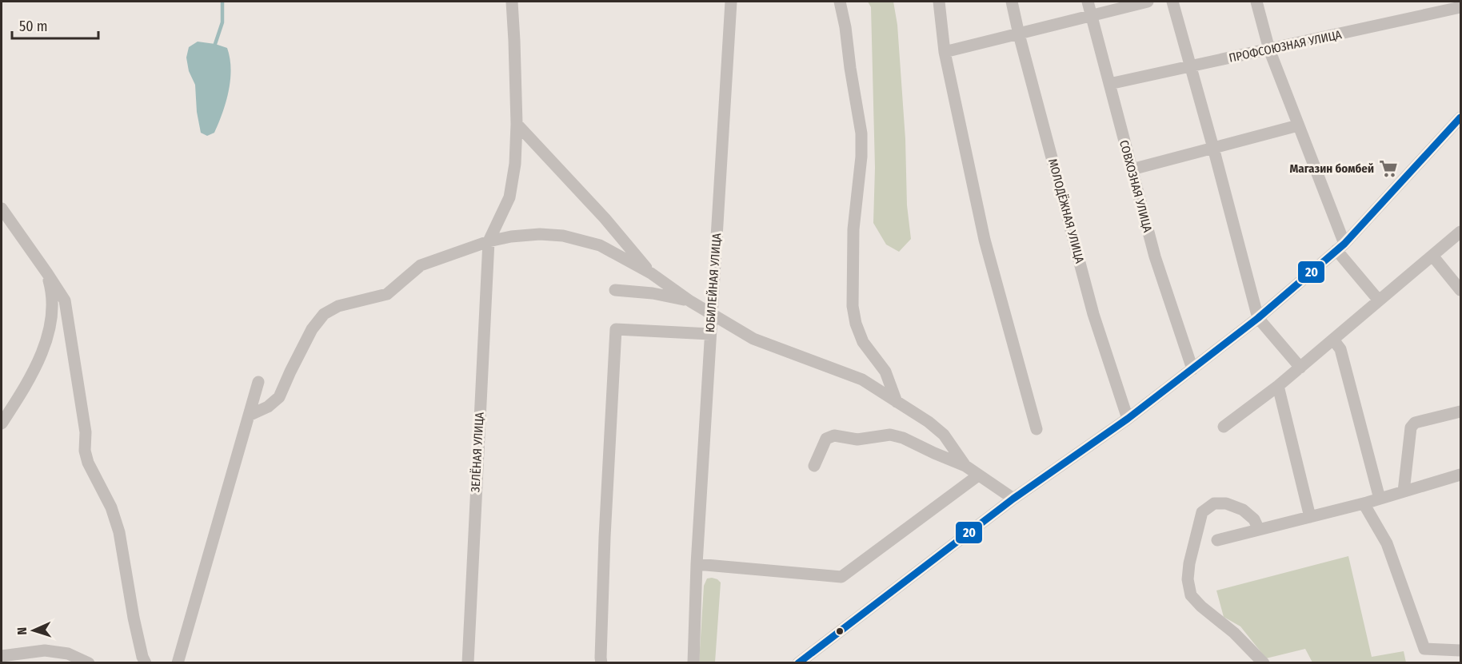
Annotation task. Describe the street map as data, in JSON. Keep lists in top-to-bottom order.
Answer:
{
  "streets": {
    "street": [
      "ПРОФСОЮЗНАЯ УЛИЦА",
      "СОВХОЗНАЯ УЛИЦА",
      "МОЛОДЁЖНАЯ УЛИЦА",
      "ЮБИЛЕЙНАЯ УЛИЦА",
      "ЗЕЛЁНАЯ УЛИЦА"
    ]
  },
  "crossings": [
    ["ПРОФСОЮЗНАЯ УЛИЦА", "СОВХОЗНАЯ УЛИЦА"]
  ],
  "places": {
    "supermarket": ["Магазин бомбей"]
  },
  "lines": ["transit line 20"],
  "scale_bar": "50 m",
  "north": "left"
}
